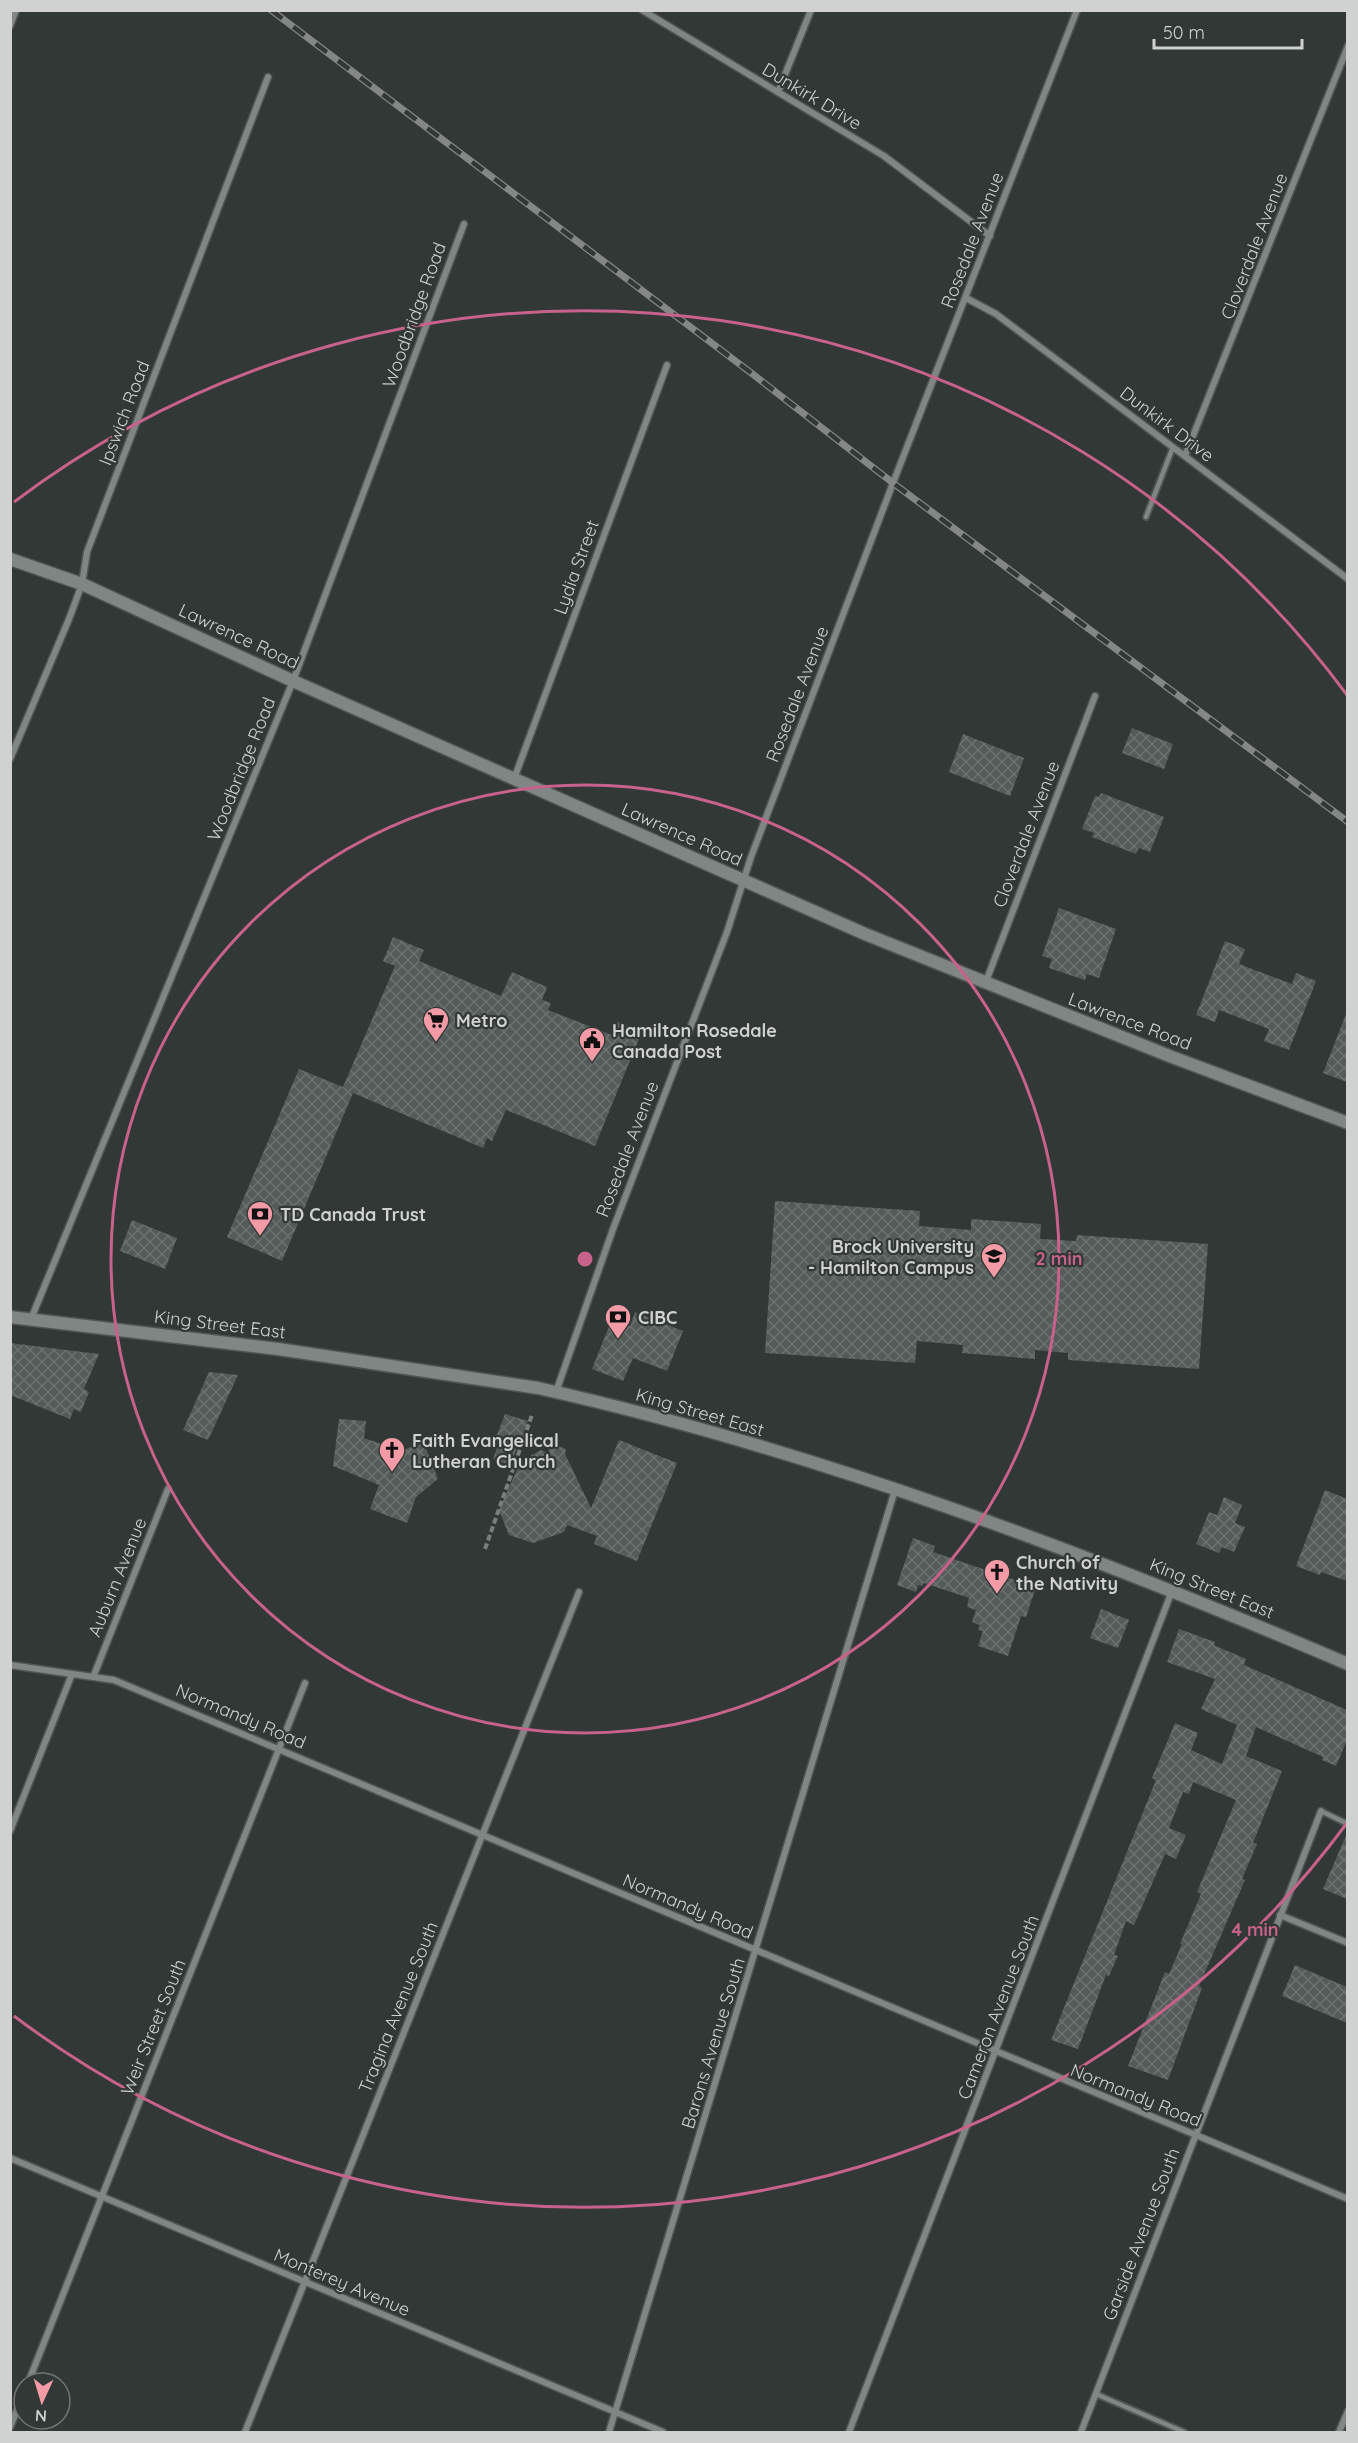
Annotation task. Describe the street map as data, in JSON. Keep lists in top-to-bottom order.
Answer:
{
  "streets": {
    "street": [
      "Dunkirk Drive",
      "Rosedale Avenue",
      "Cloverdale Avenue",
      "Woodbridge Road",
      "Ipswich Road",
      "Lydia Street",
      "Lawrence Road",
      "King Street East",
      "Auburn Avenue",
      "Normandy Road",
      "Tragina Avenue South",
      "Cameron Avenue South",
      "Weir Street South",
      "Barons Avenue South",
      "Garside Avenue South",
      "Monterey Avenue"
    ]
  },
  "crossings": [
    ["Dunkirk Drive", "Rosedale Avenue"],
    ["Dunkirk Drive", "Cloverdale Avenue"],
    ["Rosedale Avenue", "Lawrence Road"],
    ["Rosedale Avenue", "King Street East"],
    ["Cloverdale Avenue", "Lawrence Road"],
    ["Woodbridge Road", "Lawrence Road"],
    ["Woodbridge Road", "King Street East"],
    ["Ipswich Road", "Lawrence Road"],
    ["Lydia Street", "Lawrence Road"],
    ["King Street East", "Cameron Avenue South"],
    ["King Street East", "Barons Avenue South"],
    ["Auburn Avenue", "Normandy Road"],
    ["Normandy Road", "Tragina Avenue South"],
    ["Normandy Road", "Cameron Avenue South"],
    ["Normandy Road", "Weir Street South"],
    ["Normandy Road", "Barons Avenue South"],
    ["Normandy Road", "Garside Avenue South"],
    ["Tragina Avenue South", "Monterey Avenue"],
    ["Weir Street South", "Monterey Avenue"],
    ["Barons Avenue South", "Monterey Avenue"]
  ],
  "places": {
    "supermarket": ["Metro"],
    "public building": ["Hamilton Rosedale Canada Post"],
    "bank": ["TD Canada Trust", "CIBC"],
    "school or university": ["Brock University - Hamilton Campus"],
    "church": ["Faith Evangelical Lutheran Church", "Church of the Nativity"]
  },
  "scale_bar": "50 m",
  "north": "bottom",
  "rings": ["2 min", "4 min"]
}
